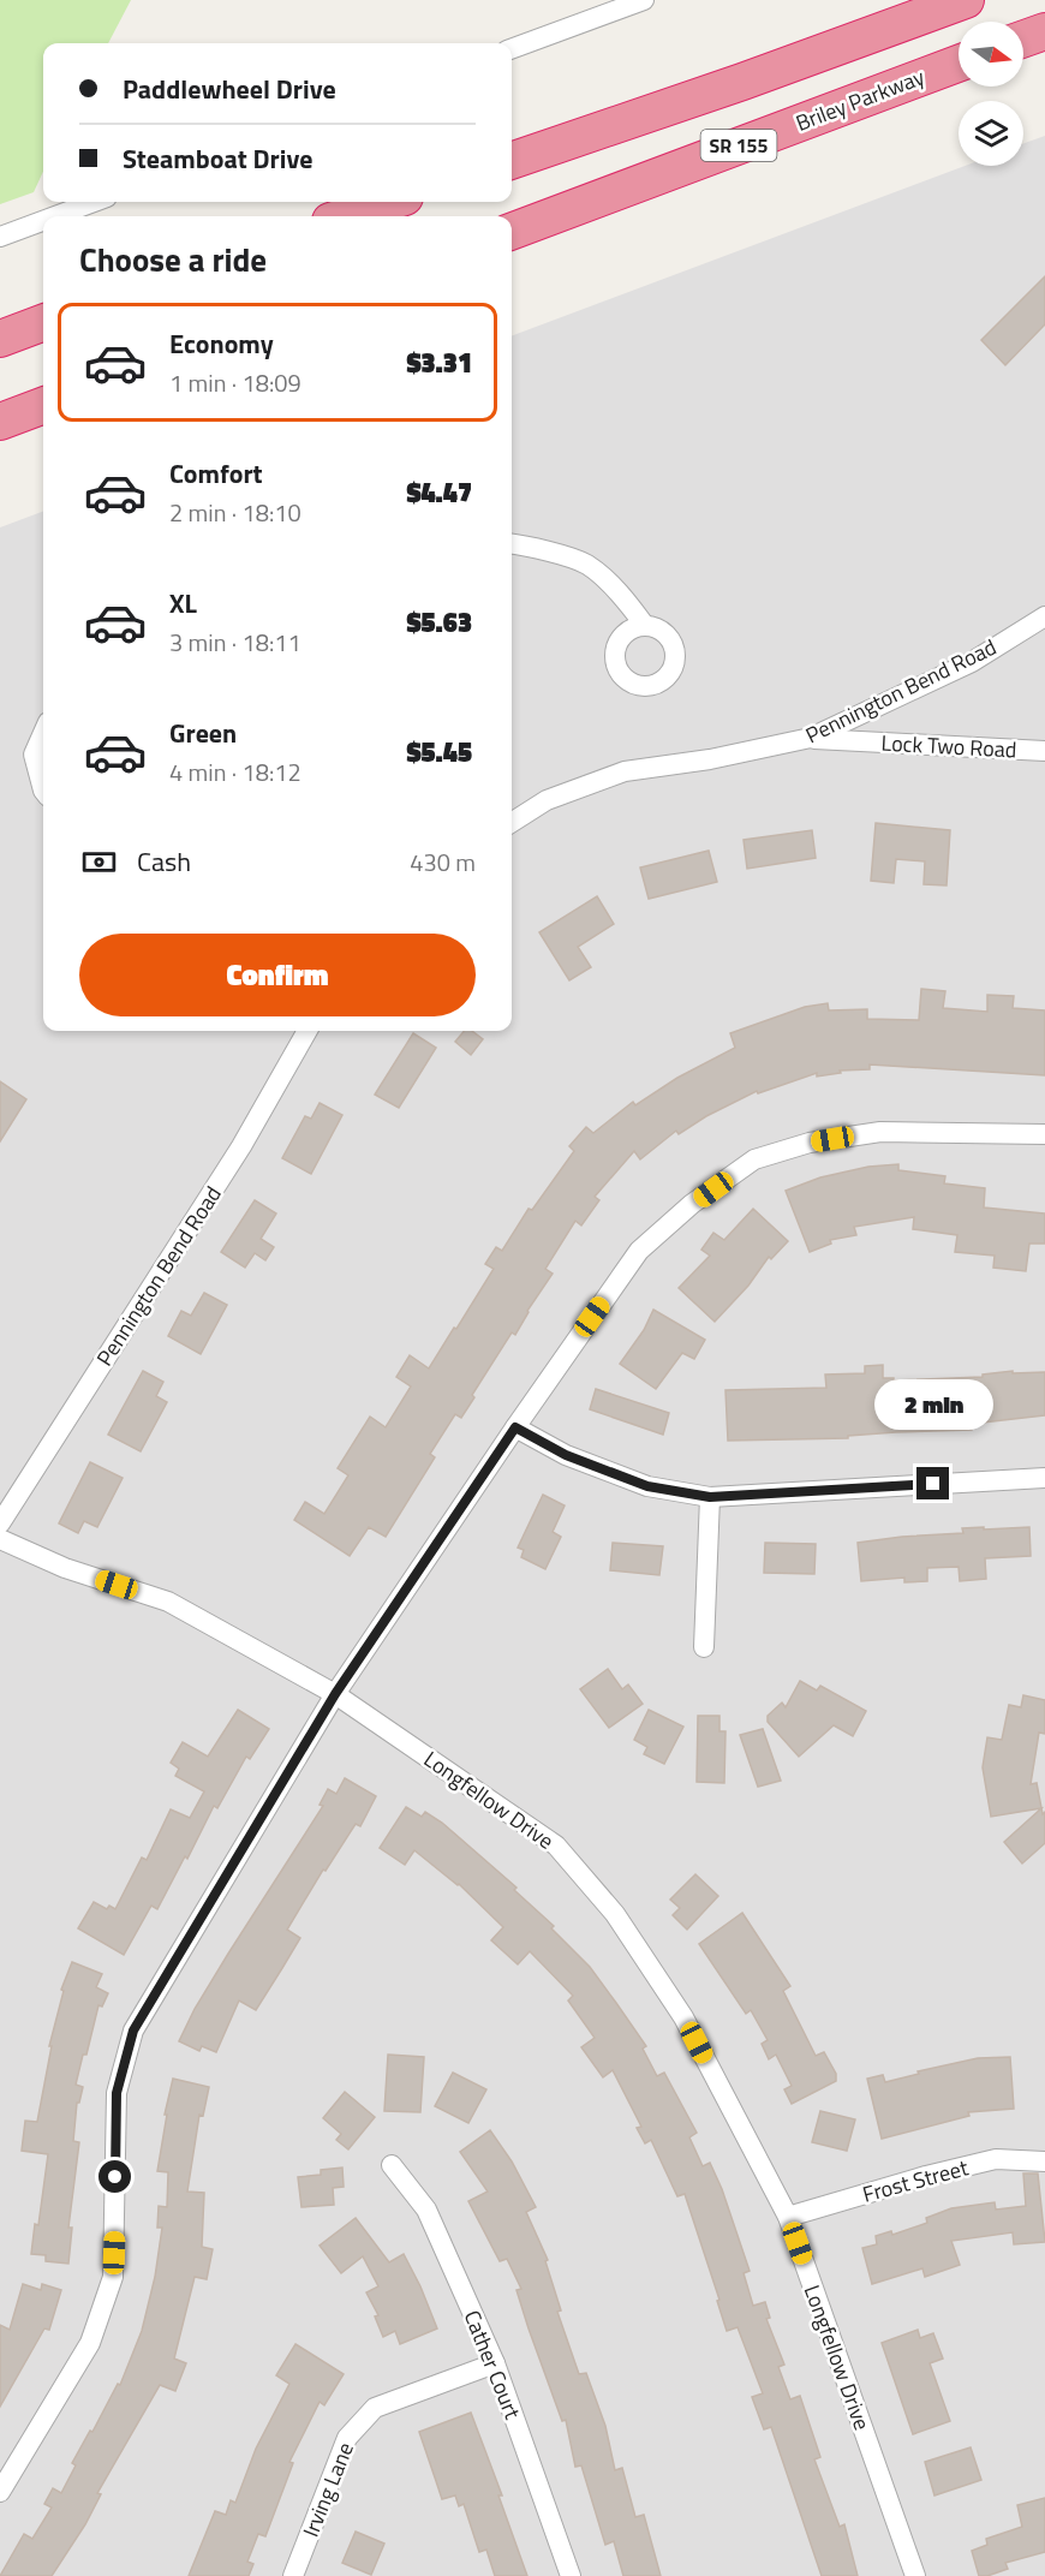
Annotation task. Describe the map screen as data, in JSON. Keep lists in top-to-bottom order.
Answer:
{
  "streets": {
    "highway": ["Briley Parkway", "SR 155"],
    "street": [
      "Pennington Bend Road",
      "Lock Two Road",
      "Longfellow Drive",
      "Frost Street",
      "Cather Court",
      "Irving Lane"
    ]
  },
  "crossings": [
    ["Pennington Bend Road", "Lock Two Road"],
    ["Longfellow Drive", "Frost Street"],
    ["Cather Court", "Irving Lane"]
  ],
  "north": "right",
  "page": {
    "banner": ["Paddlewheel Drive", "Steamboat Drive"],
    "heading": "Choose a ride",
    "list": [
      {
        "name": "Economy",
        "note": "1 min · 18:09",
        "value": "$3.31"
      },
      {
        "name": "Comfort",
        "note": "2 min · 18:10",
        "value": "$4.47"
      },
      {
        "name": "XL",
        "note": "3 min · 18:11",
        "value": "$5.63"
      },
      {
        "name": "Green",
        "note": "4 min · 18:12",
        "value": "$5.45"
      }
    ],
    "pay": ["Cash", "430 m"],
    "buttons": "Confirm",
    "bubble": "2 min"
  }
}
